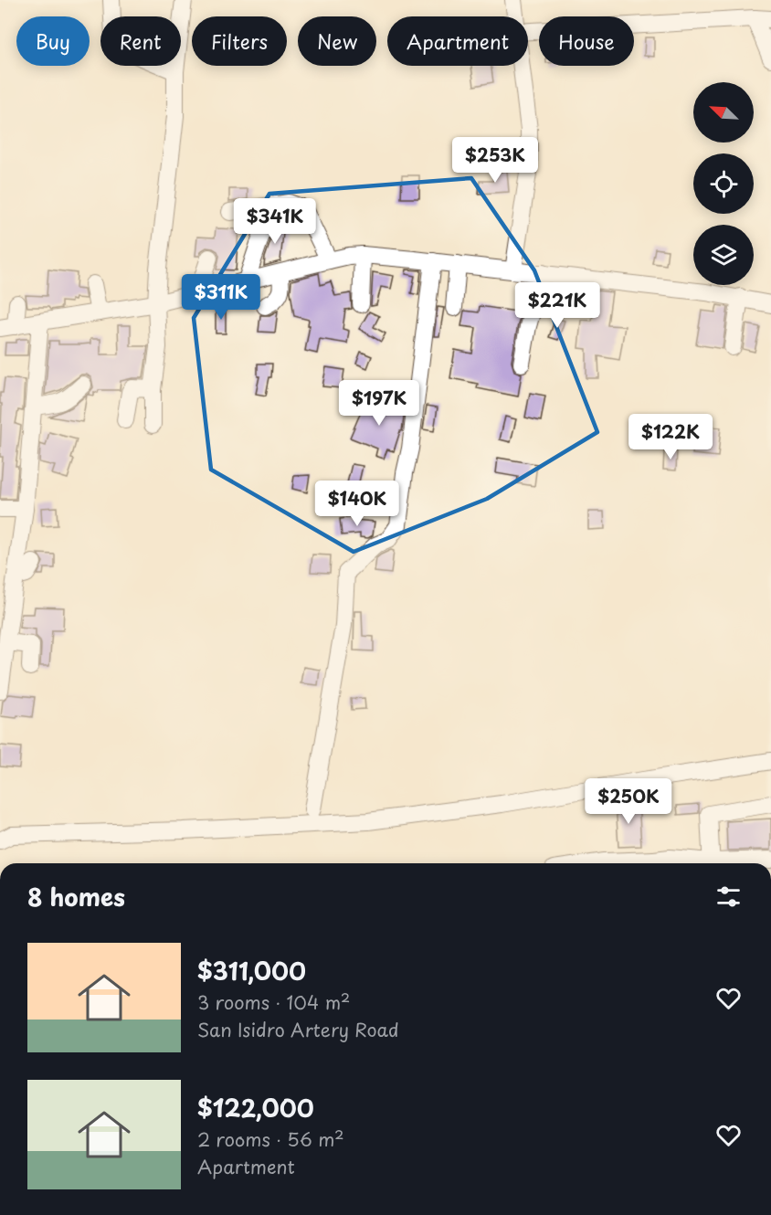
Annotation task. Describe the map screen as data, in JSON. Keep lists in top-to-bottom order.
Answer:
{
  "north": "top left",
  "page": {
    "chip": [
      "Buy",
      "Rent",
      "Filters",
      "New",
      "Apartment",
      "House"
    ],
    "price": [
      "$253K",
      "$341K",
      "$311K",
      "$221K",
      "$197K",
      "$122K",
      "$140K",
      "$250K"
    ],
    "heading": "8 homes",
    "list": [
      {
        "name": "$311,000",
        "note": "3 rooms · 104 m² · San Isidro Artery Road"
      },
      {
        "name": "$122,000",
        "note": "2 rooms · 56 m² · Apartment"
      }
    ]
  }
}
